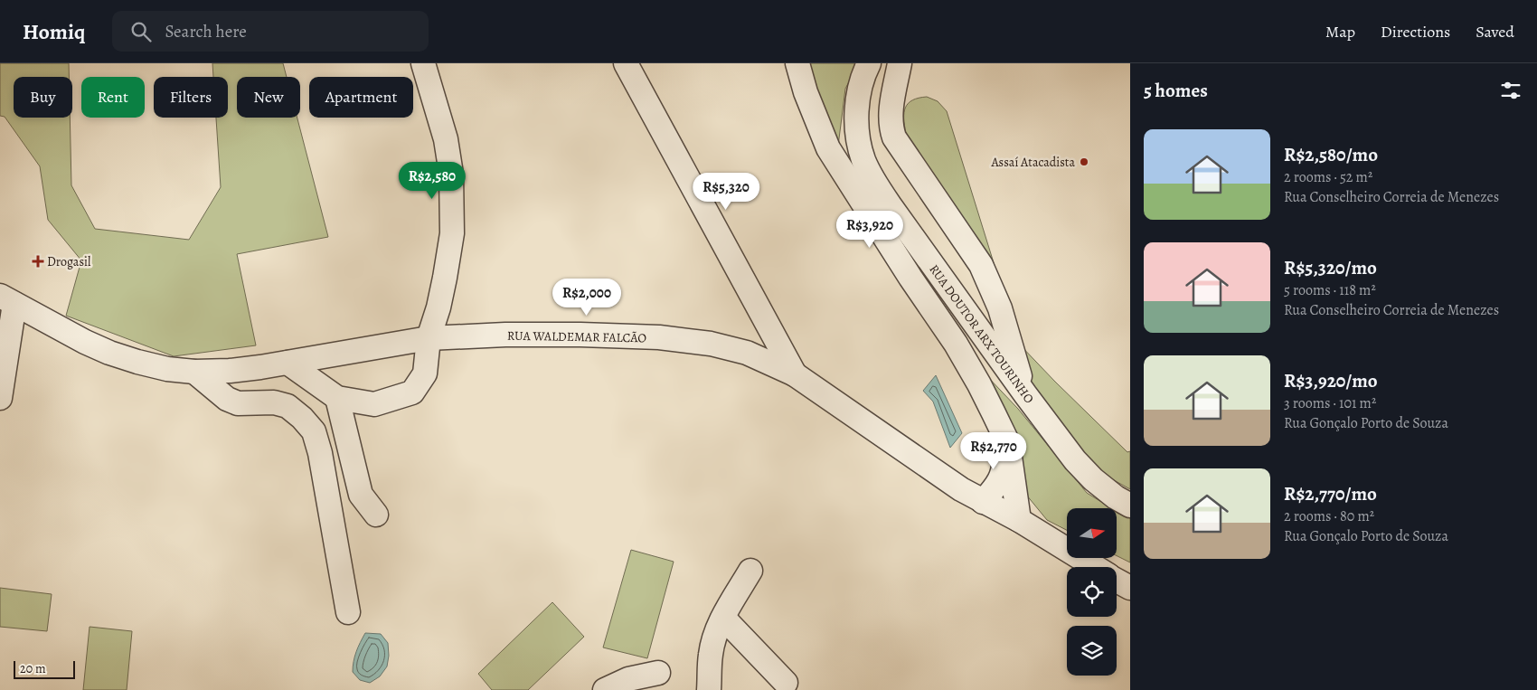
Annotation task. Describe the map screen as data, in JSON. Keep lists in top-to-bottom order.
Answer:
{
  "streets": {
    "street": ["RUA DOUTOR ARX TOURINHO", "RUA WALDEMAR FALCÃO"]
  },
  "places": {
    "other": ["Assaí Atacadista"],
    "health": ["Drogasil"]
  },
  "scale_bar": "20 m",
  "north": "right",
  "page": {
    "header": "Homiq",
    "search": "Search here",
    "nav": ["Map", "Directions", "Saved"],
    "heading": "5 homes",
    "chip": [
      "Buy",
      "Rent",
      "Filters",
      "New",
      "Apartment"
    ],
    "list": [
      {
        "name": "R$2,580/mo",
        "note": "2 rooms · 52 m² · Rua Conselheiro Correia de Menezes"
      },
      {
        "name": "R$5,320/mo",
        "note": "5 rooms · 118 m² · Rua Conselheiro Correia de Menezes"
      },
      {
        "name": "R$3,920/mo",
        "note": "3 rooms · 101 m² · Rua Gonçalo Porto de Souza"
      },
      {
        "name": "R$2,770/mo",
        "note": "2 rooms · 80 m² · Rua Gonçalo Porto de Souza"
      }
    ],
    "price": [
      "R$2,580",
      "R$5,320",
      "R$3,920",
      "R$2,000",
      "R$2,770"
    ],
    "scale": "20 m"
  }
}
